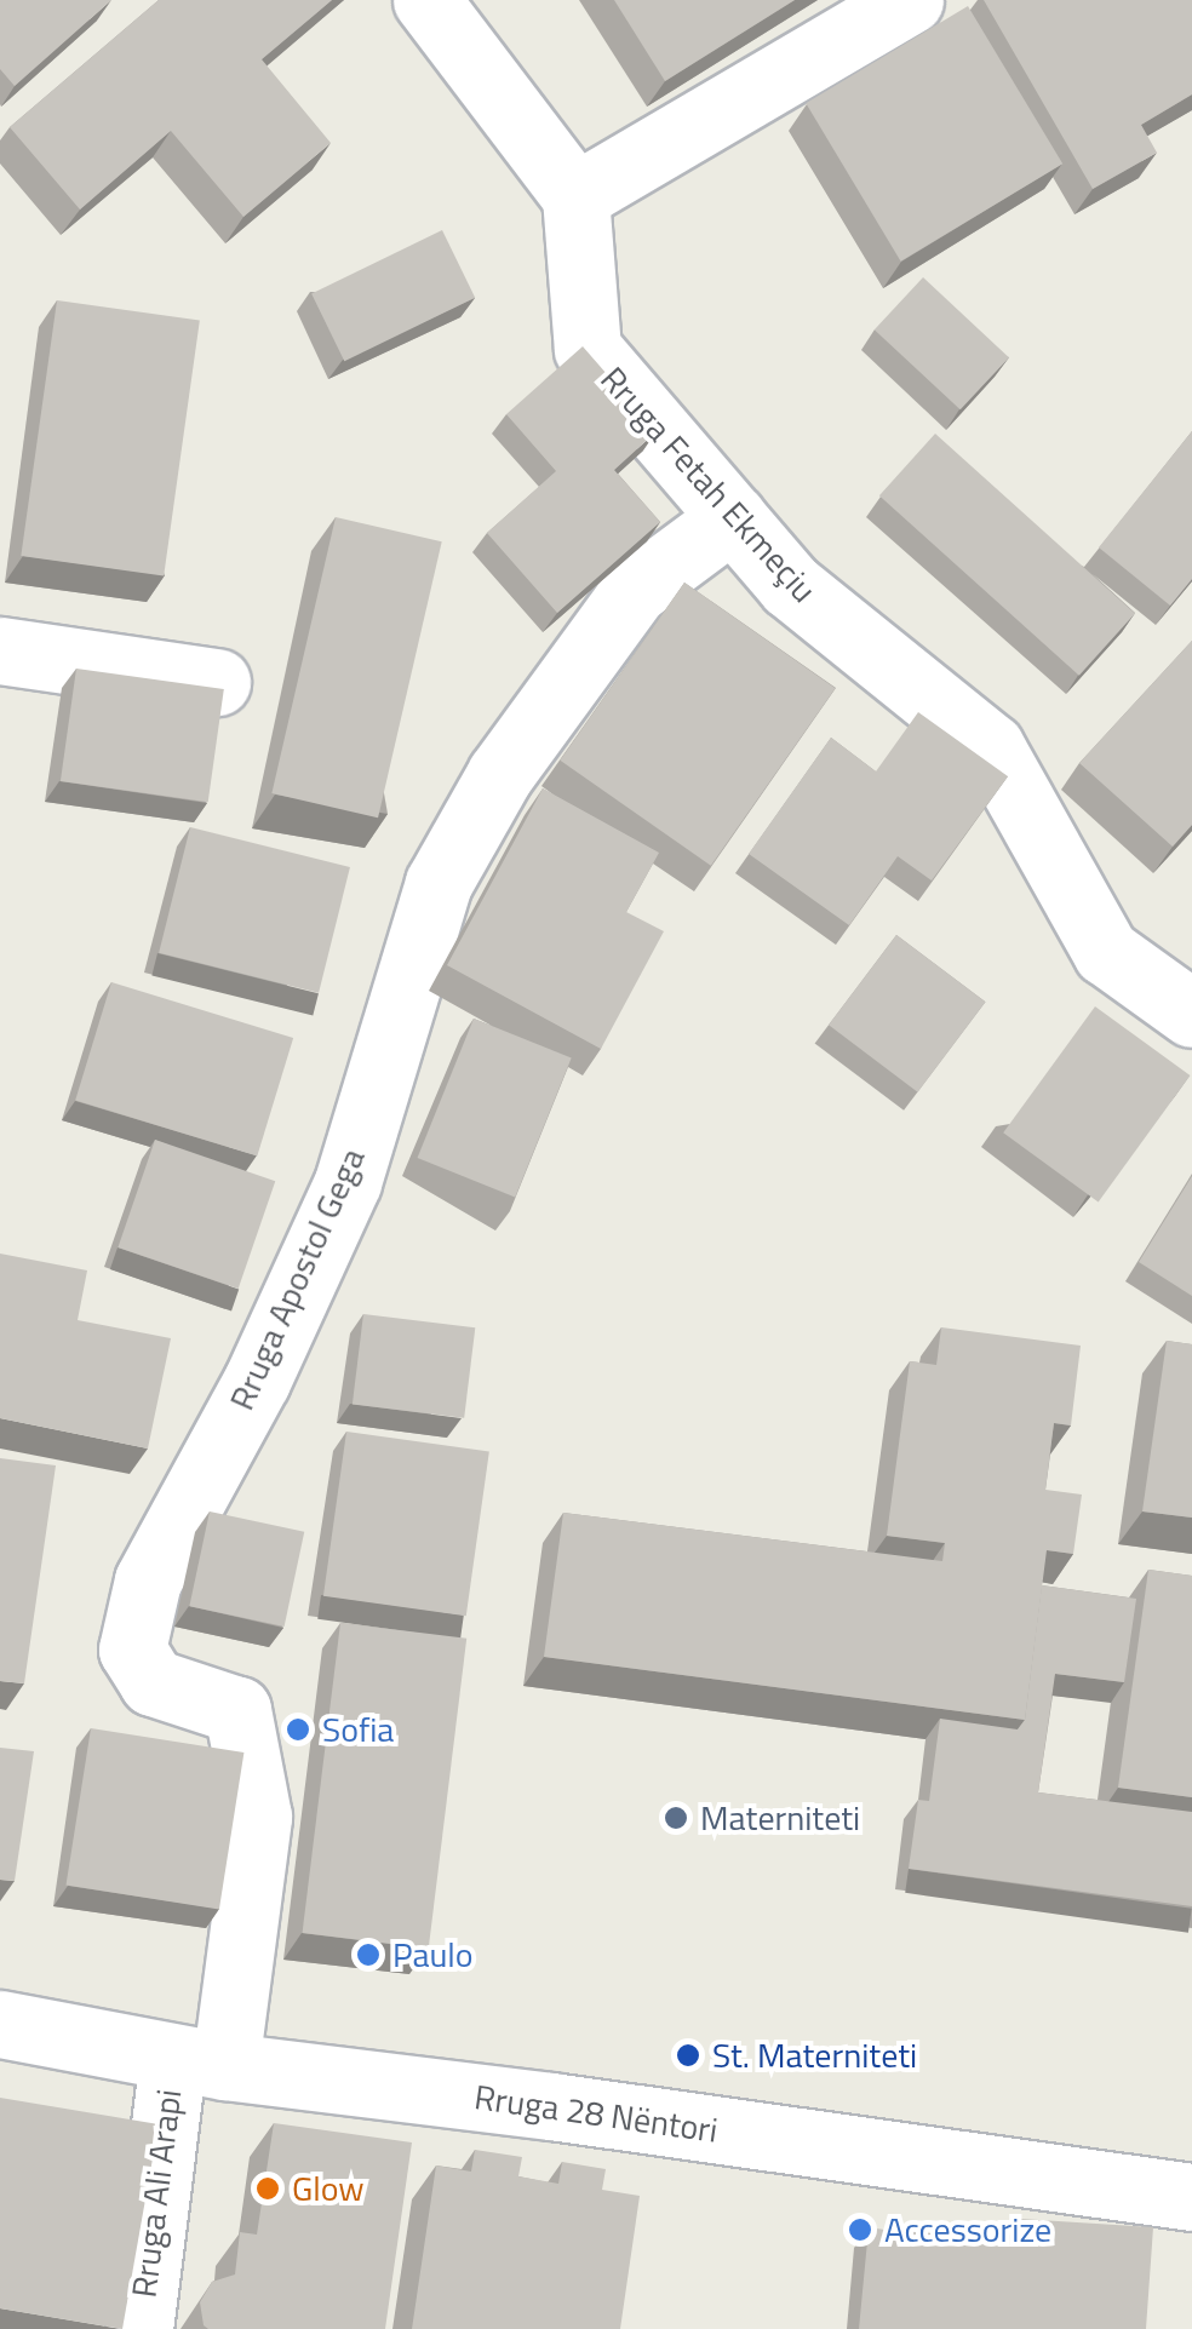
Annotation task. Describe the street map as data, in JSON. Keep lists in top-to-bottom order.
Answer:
{
  "streets": {
    "street": [
      "Rruga Fetah Ekmeçiu",
      "Rruga Apostol Gega",
      "Rruga 28 Nëntori",
      "Rruga Ali Arapi"
    ]
  },
  "crossings": [
    ["Rruga Fetah Ekmeçiu", "Rruga Apostol Gega"],
    ["Rruga Apostol Gega", "Rruga 28 Nëntori"],
    ["Rruga Apostol Gega", "Rruga Ali Arapi"],
    ["Rruga 28 Nëntori", "Rruga Ali Arapi"]
  ],
  "places": [
    "Sofia",
    "Materniteti",
    "Paulo",
    "St. Materniteti",
    "Glow",
    "Accessorize"
  ]
}
